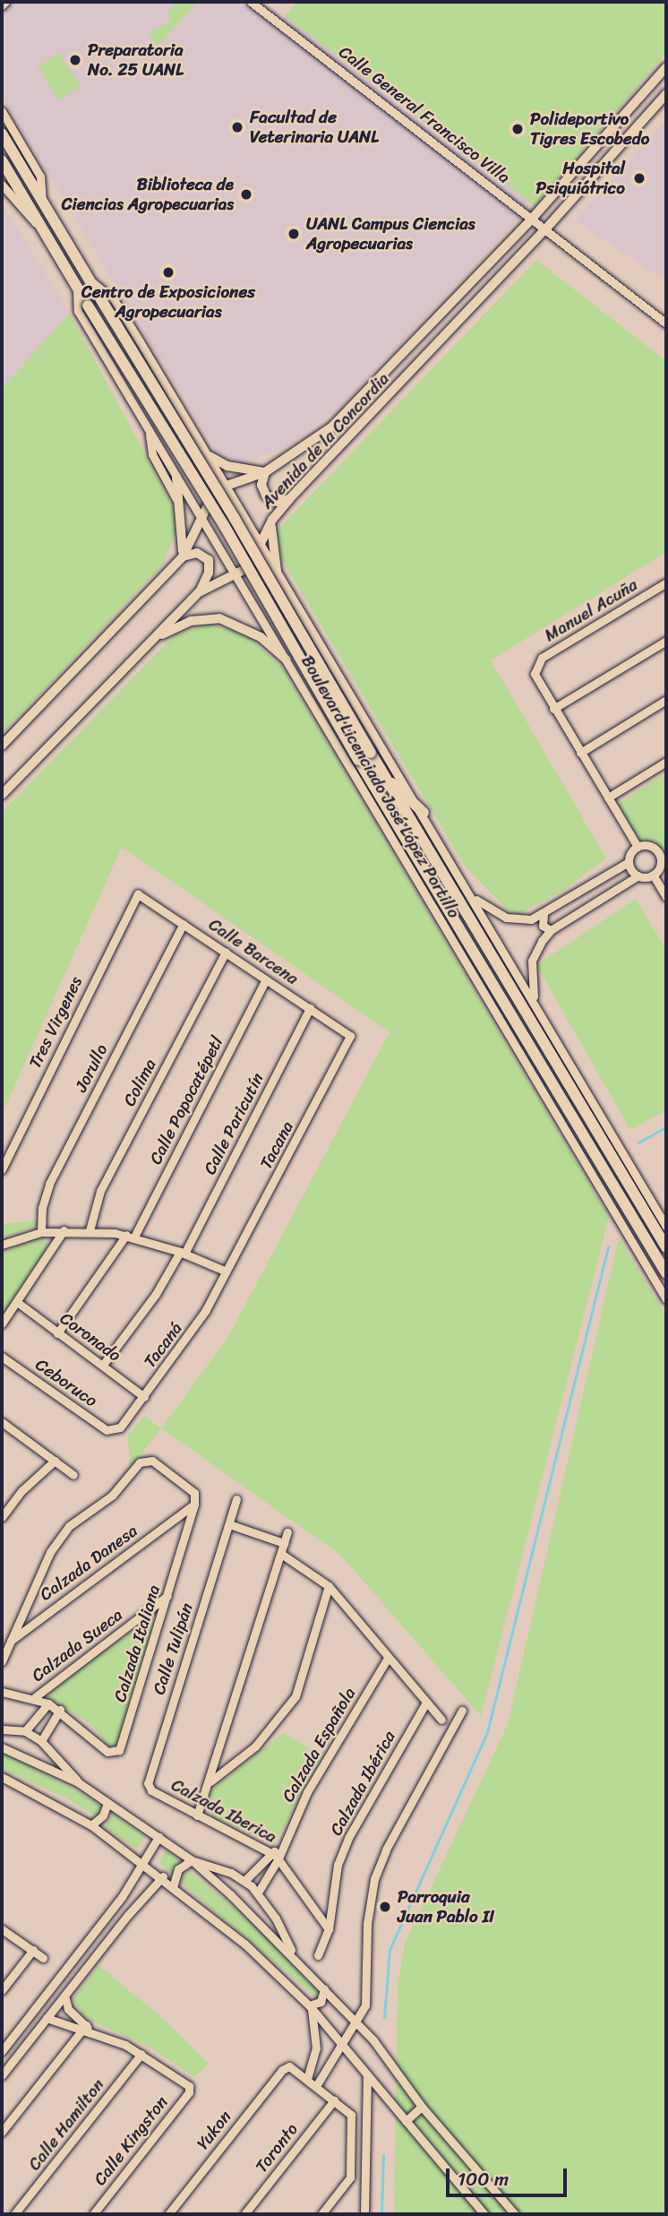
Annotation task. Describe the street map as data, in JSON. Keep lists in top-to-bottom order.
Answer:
{
  "streets": {
    "highway": ["Boulevard Licenciado José López Portillo"],
    "main road": ["Avenida de la Concordia"],
    "street": [
      "Calle General Francisco Villa",
      "Manuel Acuña",
      "Calle Barcena",
      "Tres Virgenes",
      "Jorullo",
      "Colima",
      "Calle Popocatépetl",
      "Calle Paricutín",
      "Tacana",
      "Coronado",
      "Tacaná",
      "Ceboruco",
      "Calzada Danesa",
      "Calzada Italiana",
      "Calzada Sueca",
      "Calle Tulipán",
      "Calzada Española",
      "Calzada Ibérica",
      "Calzada Iberica",
      "Calle Hamilton",
      "Yukon",
      "Calle Kingston",
      "Toronto"
    ]
  },
  "crossings": [
    ["Calle General Francisco Villa", "Avenida de la Concordia"],
    ["Avenida de la Concordia", "Boulevard Licenciado José López Portillo"],
    ["Calle Barcena", "Tres Virgenes"],
    ["Calle Barcena", "Jorullo"],
    ["Calle Barcena", "Colima"],
    ["Calle Barcena", "Calle Popocatépetl"],
    ["Calle Barcena", "Calle Paricutín"],
    ["Calle Barcena", "Tacana"],
    ["Calle Popocatépetl", "Coronado"],
    ["Calle Paricutín", "Coronado"],
    ["Tacana", "Tacaná"],
    ["Coronado", "Tacaná"],
    ["Tacaná", "Ceboruco"],
    ["Calzada Danesa", "Calzada Italiana"],
    ["Calzada Italiana", "Calzada Sueca"],
    ["Calle Tulipán", "Calzada Iberica"],
    ["Calzada Española", "Calzada Iberica"],
    ["Calzada Ibérica", "Calzada Iberica"],
    ["Calle Hamilton", "Calle Kingston"]
  ],
  "places": [
    "Preparatoria No. 25 UANL",
    "Facultad de Veterinaria UANL",
    "Polideportivo Tigres Escobedo",
    "Hospital Psiquiátrico",
    "Biblioteca de Ciencias Agropecuarias",
    "UANL Campus Ciencias Agropecuarias",
    "Centro de Exposiciones Agropecuarias",
    "Parroquia Juan Pablo II"
  ],
  "scale_bar": "100 m"
}
